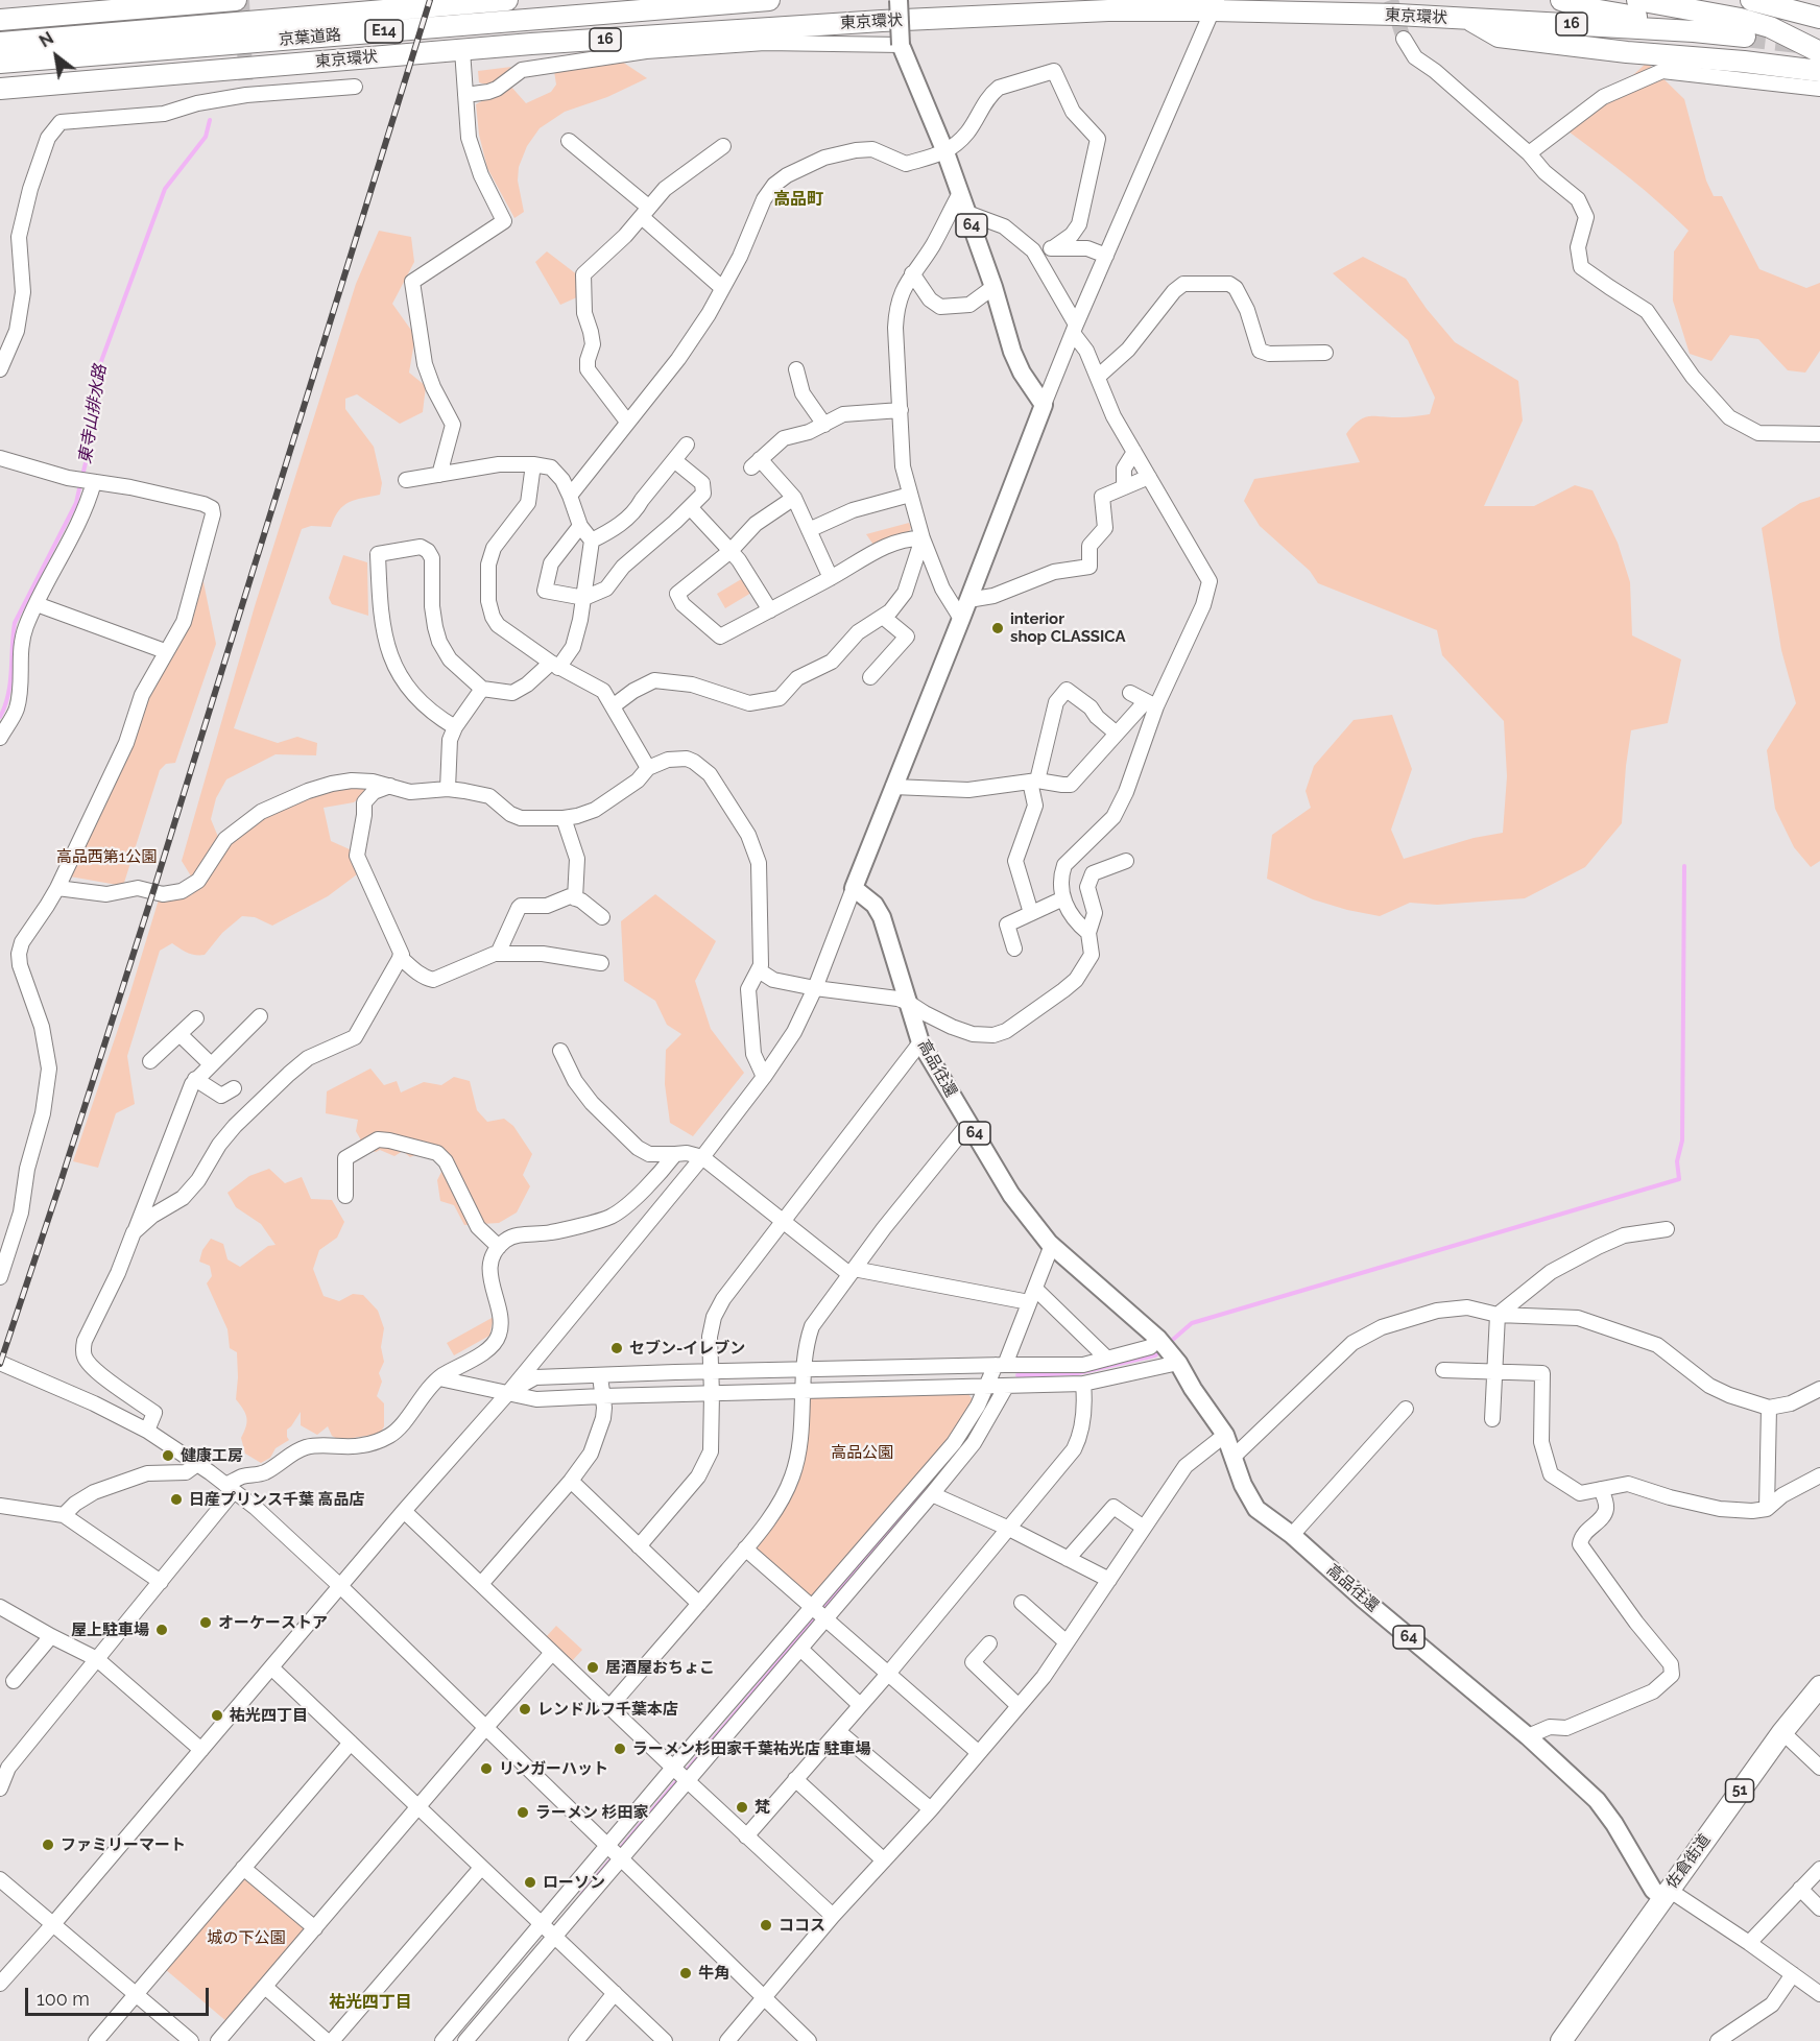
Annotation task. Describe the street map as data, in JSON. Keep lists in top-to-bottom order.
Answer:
{
  "streets": {
    "highway": [
      "東京環状",
      "16",
      "E14",
      "京葉道路",
      "51",
      "佐倉街道"
    ],
    "main road": ["64", "高品往還"]
  },
  "crossings": [
    ["64", "高品往還"],
    ["高品往還", "佐倉街道"]
  ],
  "districts": ["高品町", "祐光四丁目"],
  "water": ["東寺山排水路"],
  "parks": ["高品西第1公園", "高品公園", "城の下公園"],
  "places": [
    "interior shop CLASSICA",
    "セブン-イレブン",
    "健康工房",
    "日産プリンス千葉 高品店",
    "オーケーストア",
    "屋上駐車場",
    "居酒屋おちょこ",
    "レンドルフ千葉本店",
    "祐光四丁目",
    "ラーメン杉田家千葉祐光店 駐車場",
    "リンガーハット",
    "梵",
    "ラーメン 杉田家",
    "ファミリーマート",
    "ローソン",
    "ココス",
    "牛角"
  ],
  "scale_bar": "100 m",
  "north": "top left"
}
